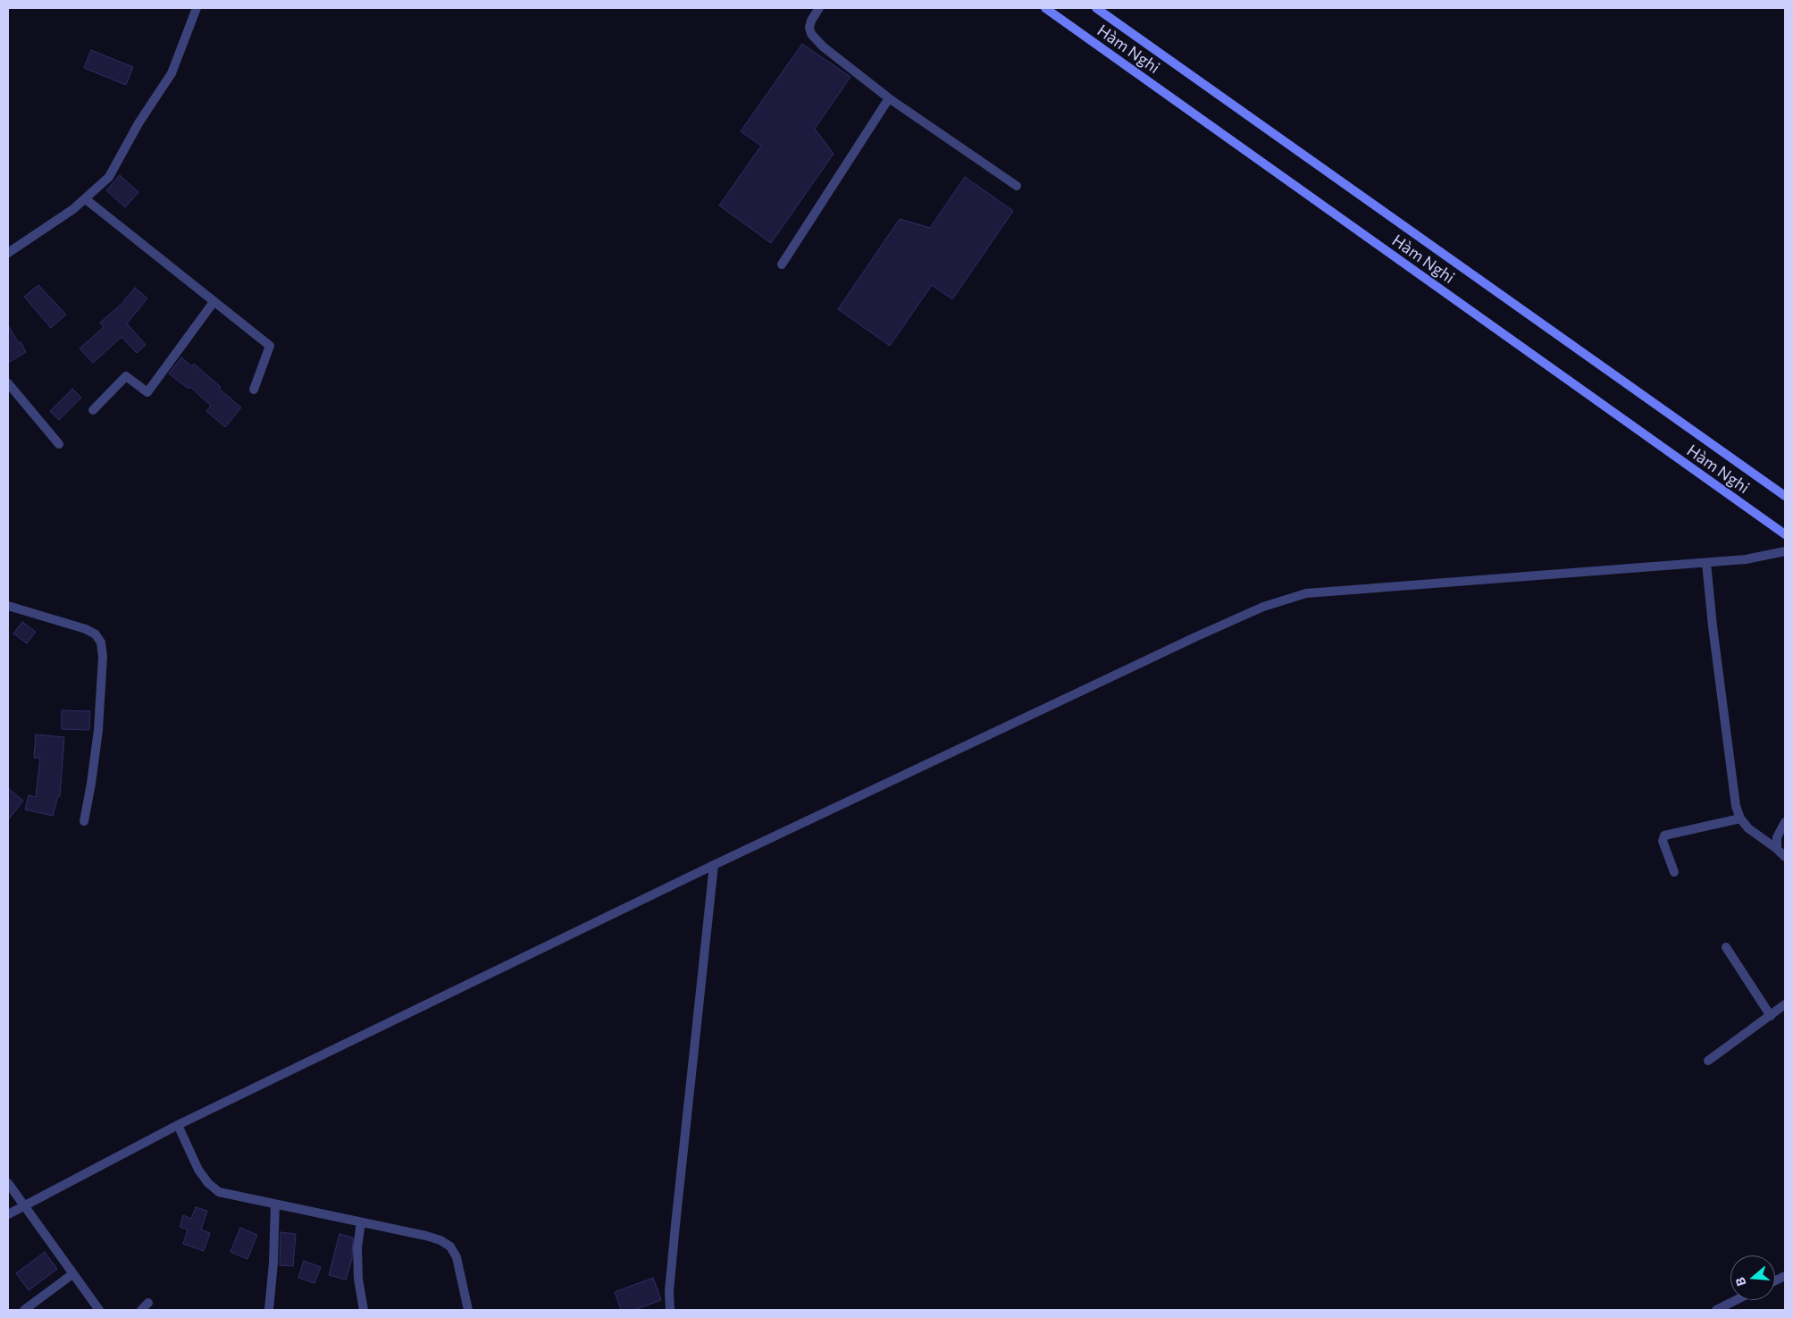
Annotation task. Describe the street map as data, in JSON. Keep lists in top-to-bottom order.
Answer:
{
  "streets": {
    "main road": ["Hàm Nghi"]
  },
  "north": "left"
}
